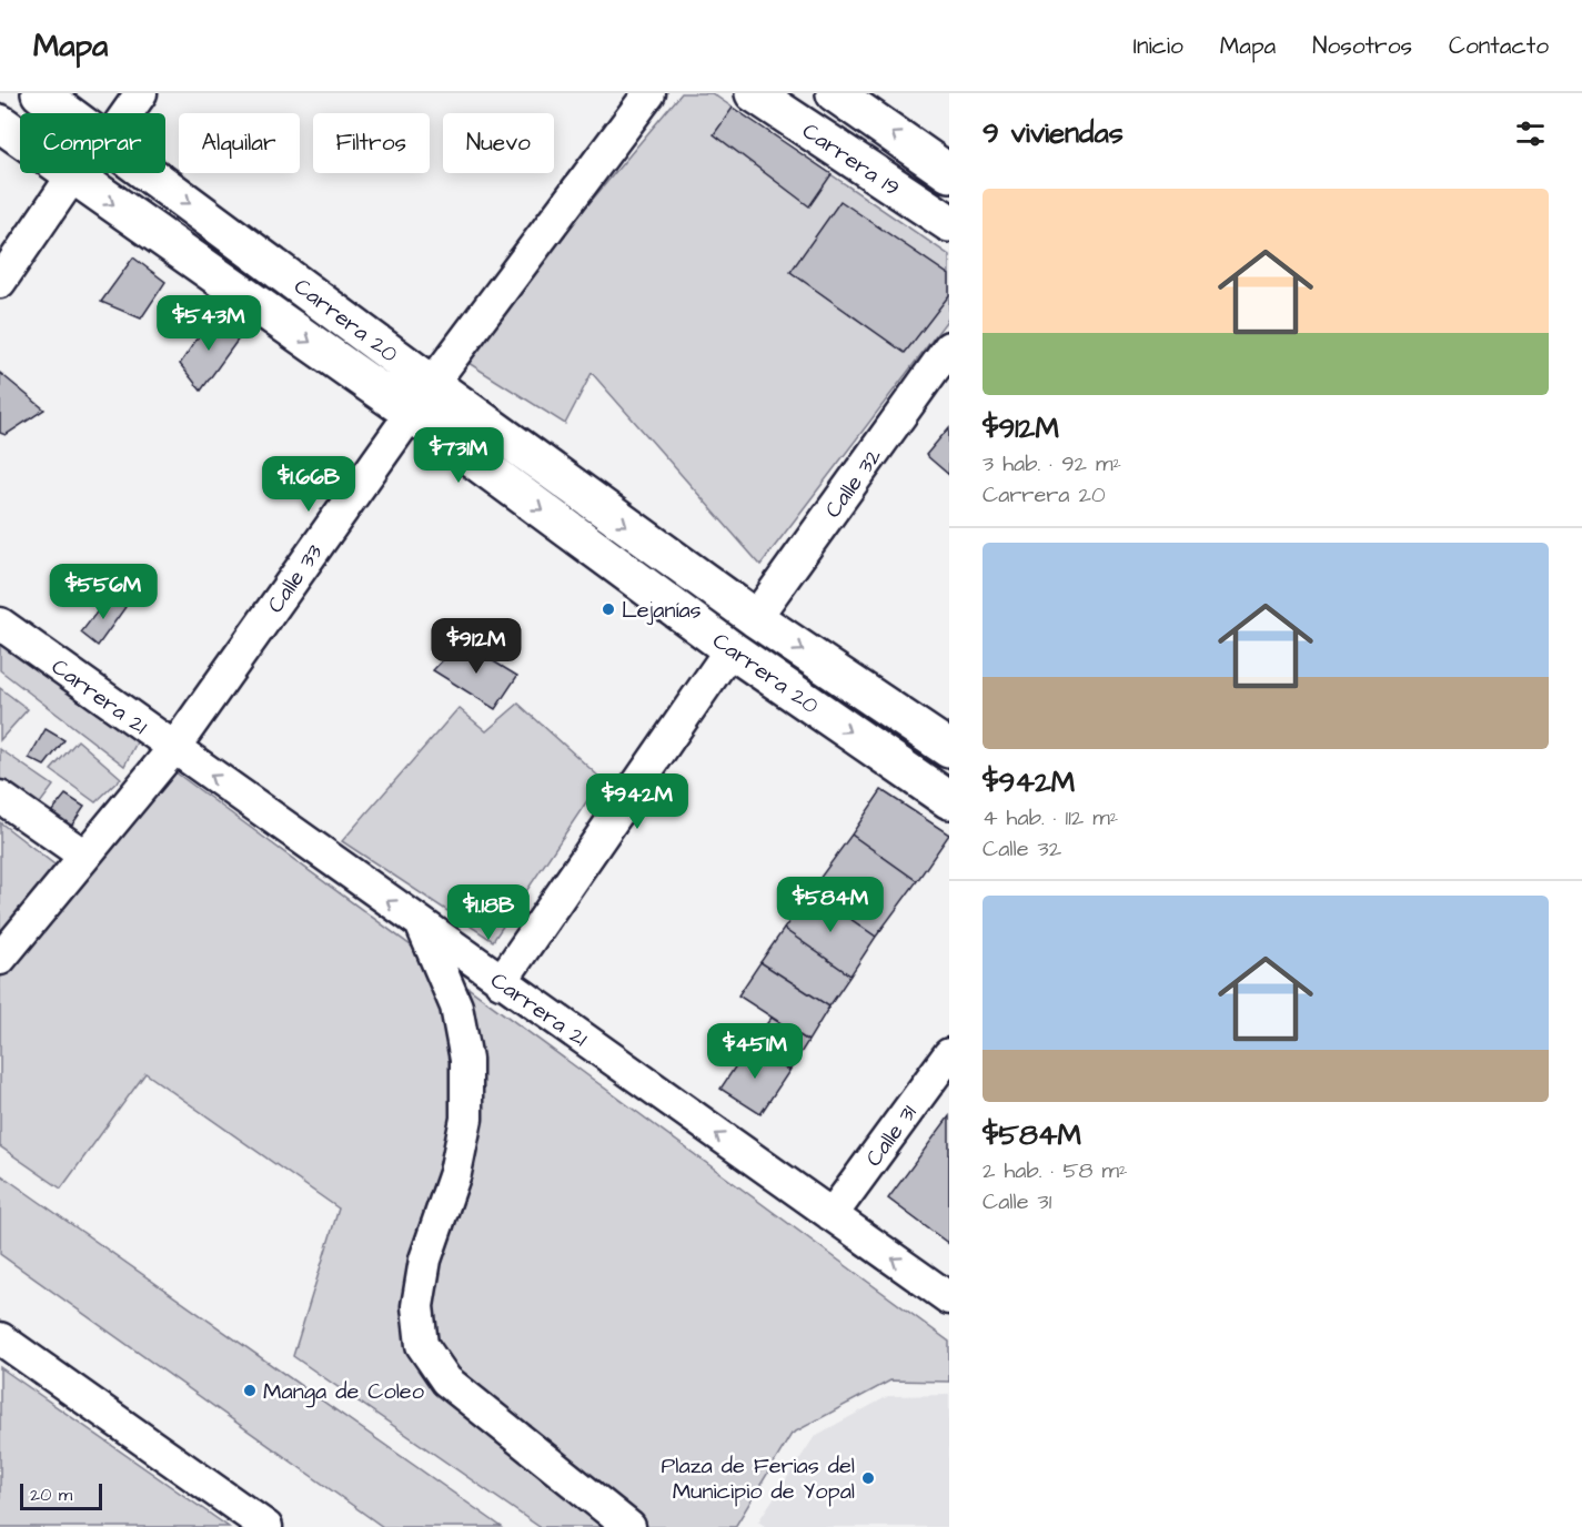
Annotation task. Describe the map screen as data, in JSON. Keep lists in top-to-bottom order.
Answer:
{
  "streets": {
    "main road": ["Carrera 19", "Carrera 20"],
    "street": [
      "Calle 32",
      "Calle 33",
      "Carrera 21",
      "Calle 31"
    ]
  },
  "crossings": [
    ["Carrera 20", "Calle 32"],
    ["Carrera 20", "Calle 33"],
    ["Calle 33", "Carrera 21"],
    ["Carrera 21", "Calle 31"]
  ],
  "one_way": ["Carrera 20", "Carrera 21"],
  "places": ["Lejanías", "Manga de Coleo", "Plaza de Ferias del Municipio de Yopal"],
  "scale_bar": "20 m",
  "page": {
    "header": "Mapa",
    "nav": [
      "Inicio",
      "Mapa",
      "Nosotros",
      "Contacto"
    ],
    "heading": "9 viviendas",
    "chip": [
      "Comprar",
      "Alquilar",
      "Filtros",
      "Nuevo"
    ],
    "list": [
      {
        "name": "$912M",
        "note": "3 hab. · 92 m² · Carrera 20"
      },
      {
        "name": "$942M",
        "note": "4 hab. · 112 m² · Calle 32"
      },
      {
        "name": "$584M",
        "note": "2 hab. · 58 m² · Calle 31"
      }
    ],
    "price": [
      "$543M",
      "$731M",
      "$1.66B",
      "$556M",
      "$912M",
      "$942M",
      "$584M",
      "$1.18B",
      "$451M"
    ],
    "scale": "20 m"
  }
}
